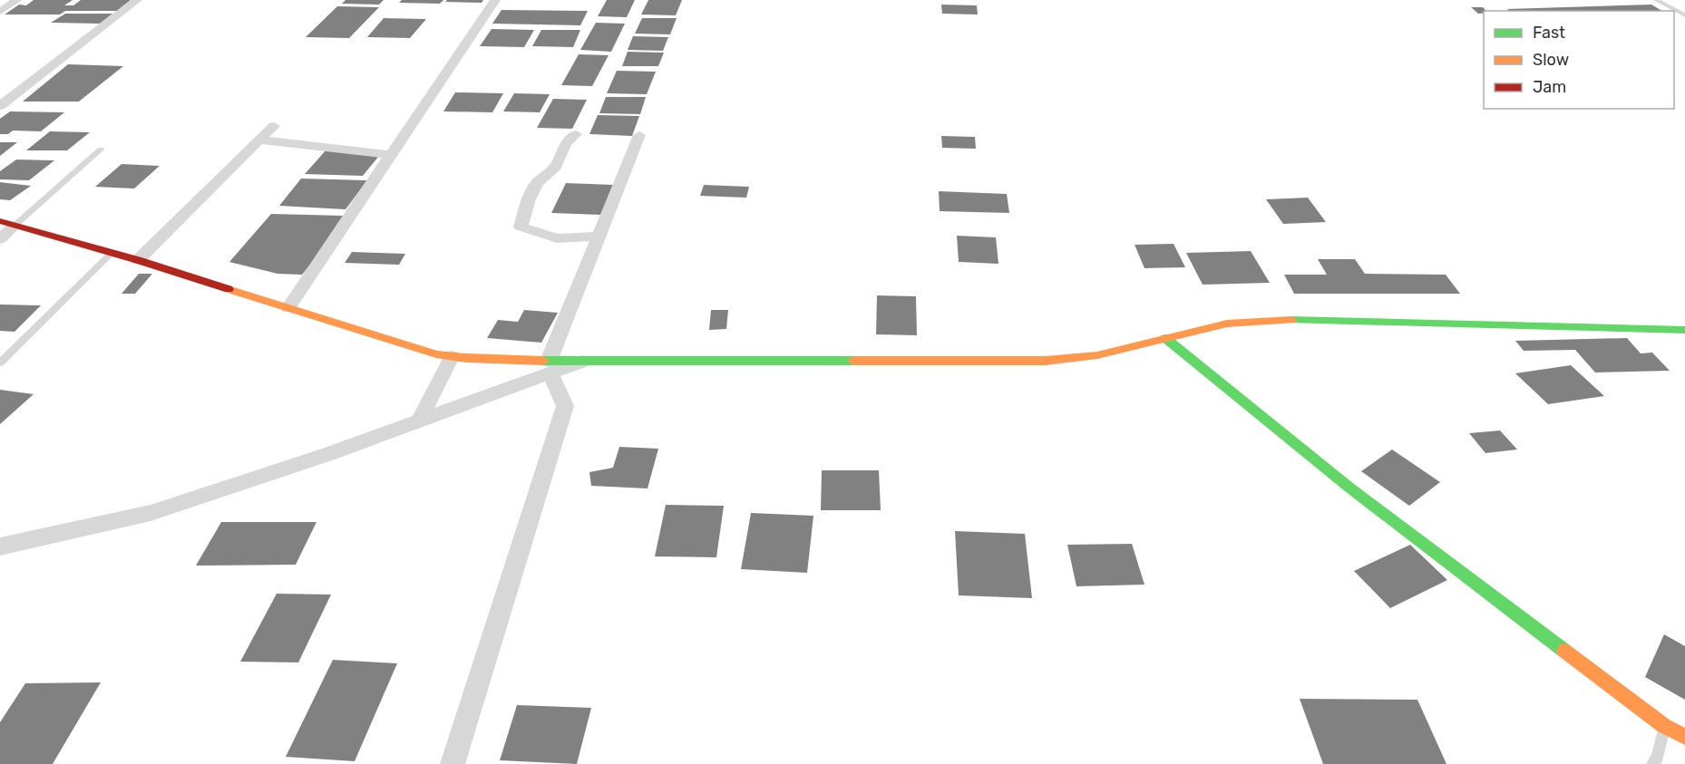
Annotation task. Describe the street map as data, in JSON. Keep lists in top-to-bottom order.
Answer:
{
  "legend": ["Fast", "Slow", "Jam"]
}
